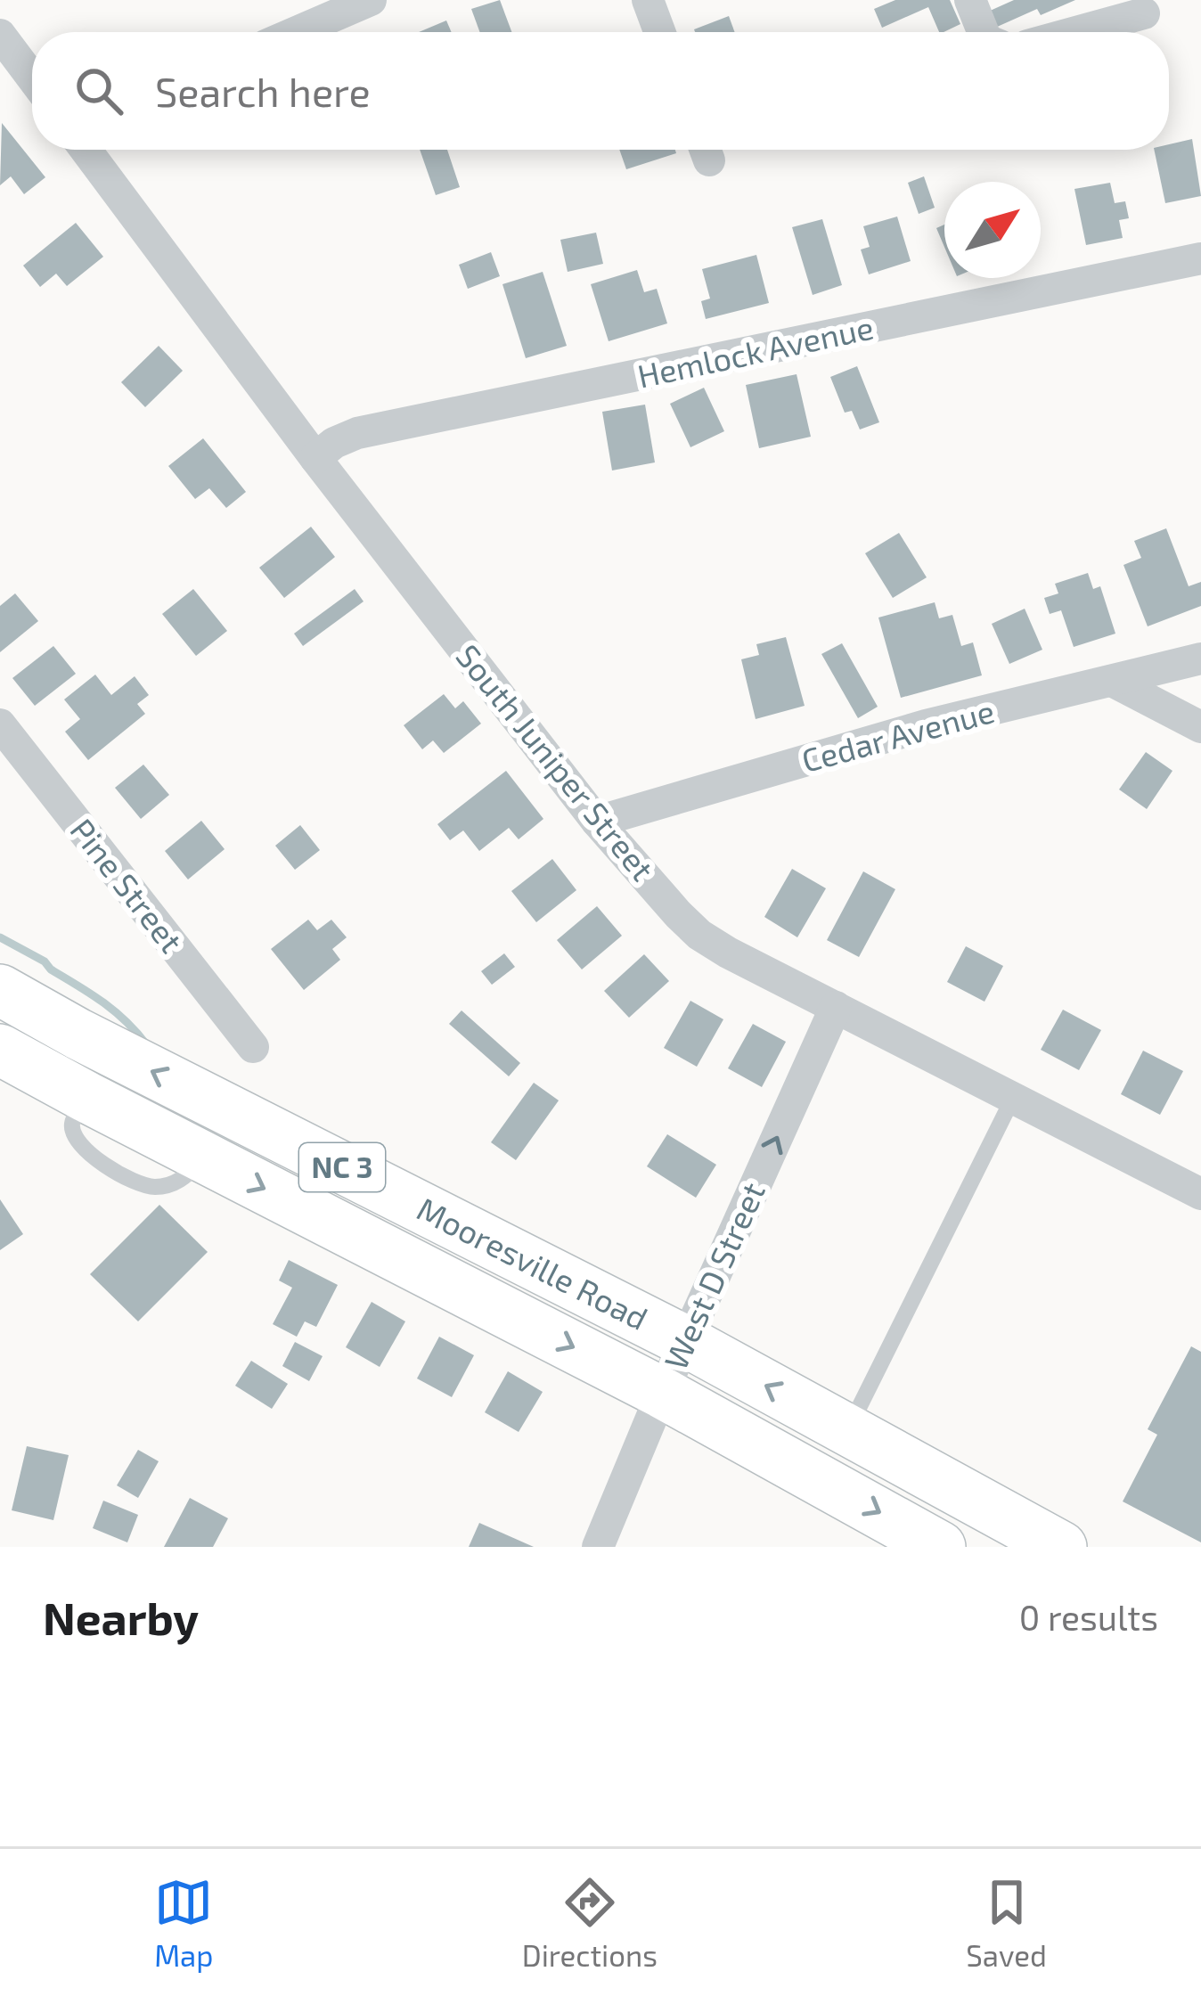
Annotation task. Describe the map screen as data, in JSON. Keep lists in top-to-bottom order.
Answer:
{
  "streets": {
    "main road": ["NC 3", "Mooresville Road"],
    "street": [
      "Hemlock Avenue",
      "Cedar Avenue",
      "South Juniper Street",
      "Pine Street",
      "West D Street"
    ]
  },
  "crossings": [
    ["Hemlock Avenue", "South Juniper Street"],
    ["Cedar Avenue", "South Juniper Street"],
    ["South Juniper Street", "West D Street"],
    ["Mooresville Road", "West D Street"]
  ],
  "one_way": ["West D Street"],
  "north": "top right",
  "page": {
    "search": "Search here",
    "heading": ["Nearby", "0 results"],
    "nav": ["Map", "Directions", "Saved"]
  }
}
